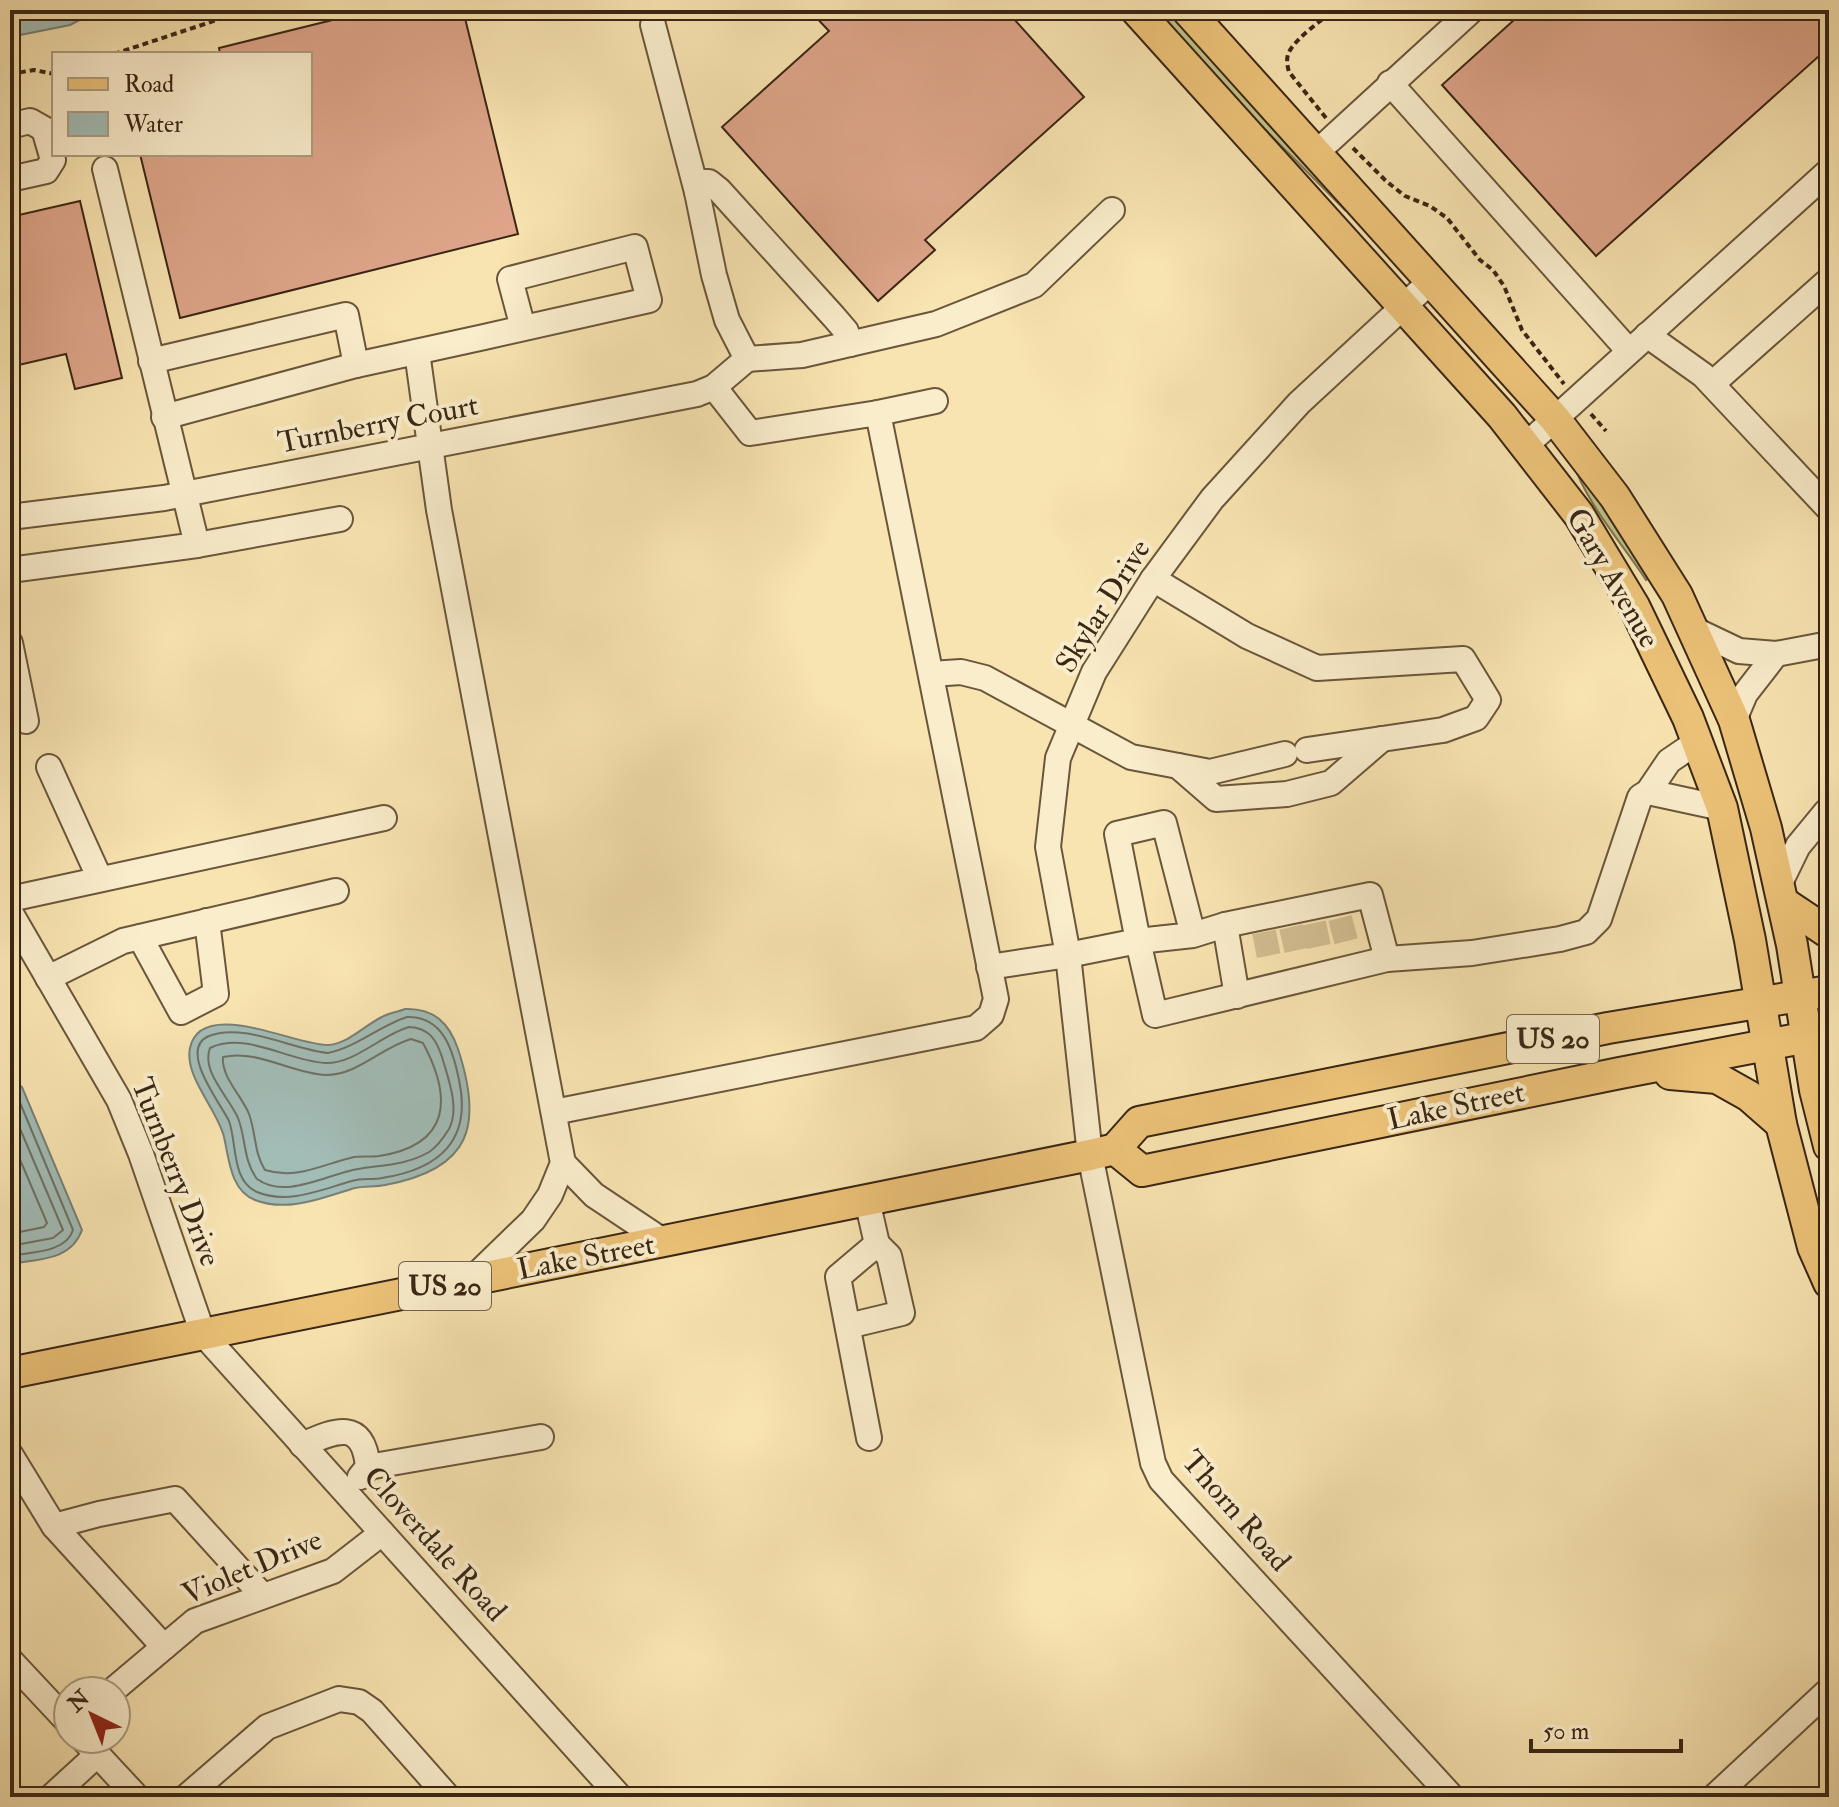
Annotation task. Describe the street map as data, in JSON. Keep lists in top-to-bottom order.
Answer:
{
  "streets": {
    "main road": ["Gary Avenue", "US 20", "Lake Street"],
    "street": [
      "Turnberry Court",
      "Skylar Drive",
      "Turnberry Drive",
      "Thorn Road",
      "Cloverdale Road",
      "Violet Drive"
    ]
  },
  "crossings": [
    ["Gary Avenue", "Skylar Drive"],
    ["Gary Avenue", "US 20"],
    ["Gary Avenue", "Lake Street"],
    ["Skylar Drive", "Lake Street"],
    ["Skylar Drive", "Thorn Road"],
    ["US 20", "Lake Street"],
    ["Lake Street", "Turnberry Drive"],
    ["Lake Street", "Thorn Road"],
    ["Lake Street", "Cloverdale Road"],
    ["Turnberry Drive", "Cloverdale Road"],
    ["Cloverdale Road", "Violet Drive"]
  ],
  "legend": ["Road", "Water"],
  "scale_bar": "50 m",
  "north": "top left"
}
